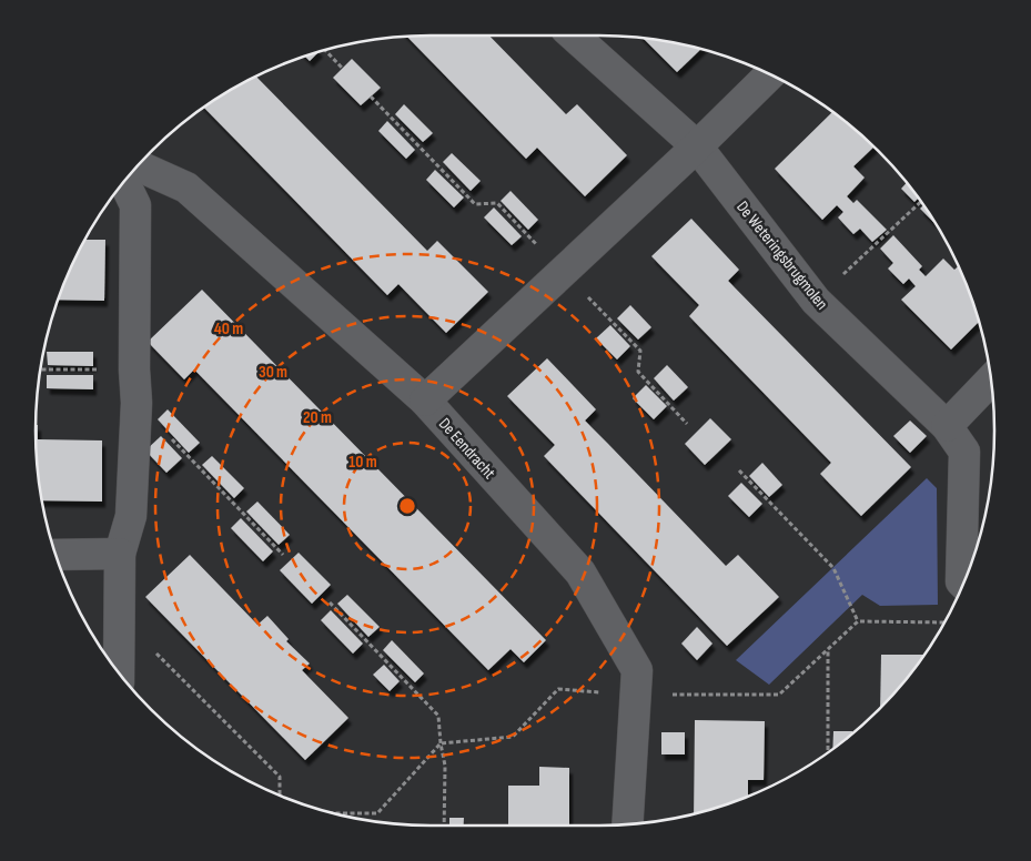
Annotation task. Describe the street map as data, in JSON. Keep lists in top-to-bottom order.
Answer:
{
  "streets": {
    "street": ["De Weteringsbrugmolen", "De Eendracht"]
  },
  "rings": [
    "40 m",
    "30 m",
    "20 m",
    "10 m"
  ]
}
